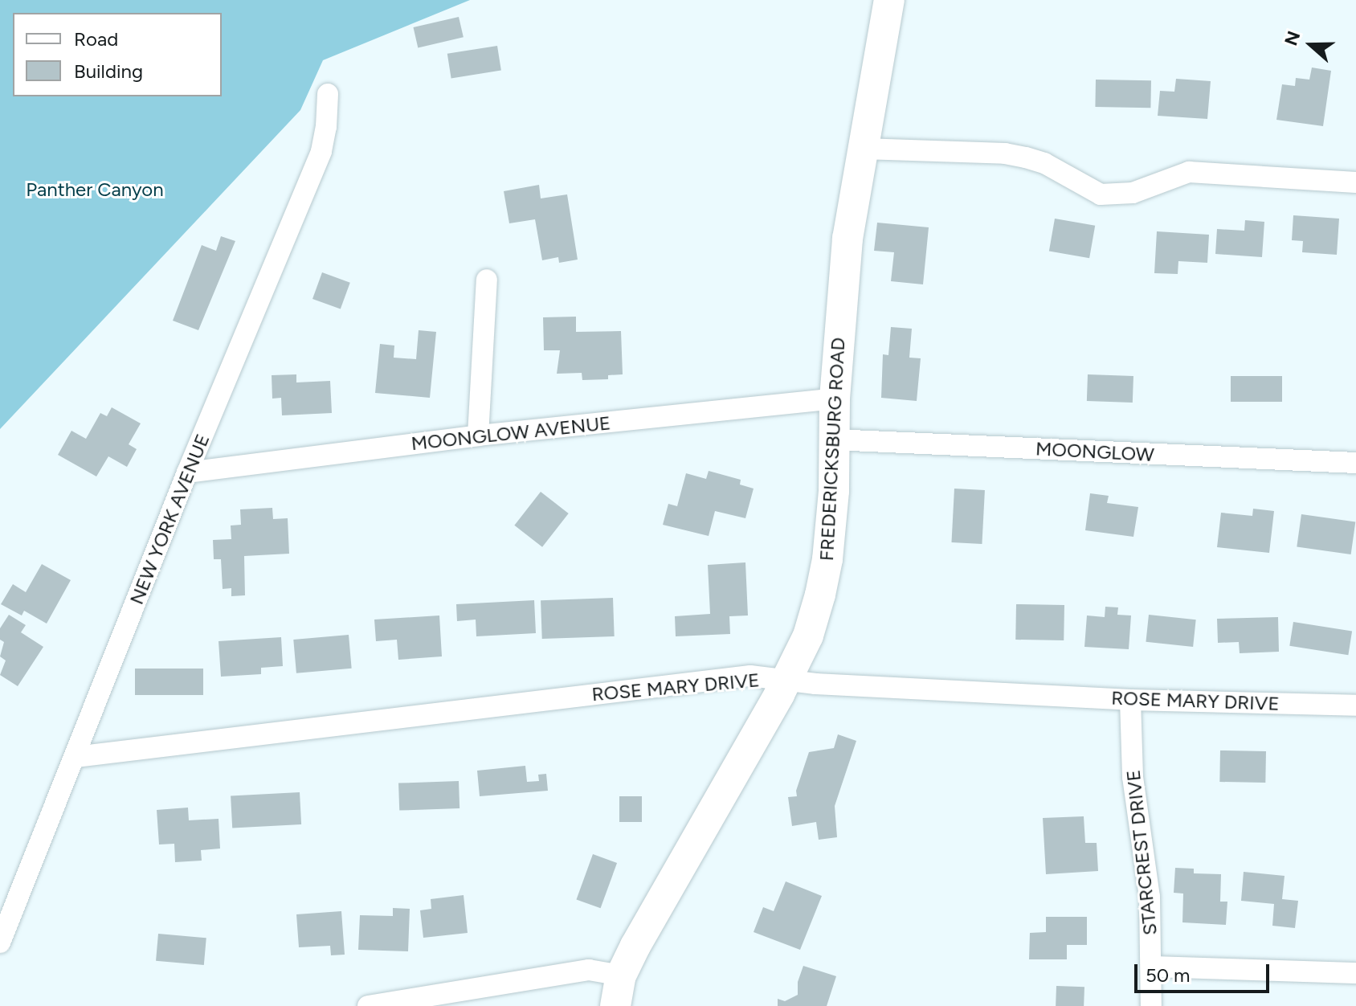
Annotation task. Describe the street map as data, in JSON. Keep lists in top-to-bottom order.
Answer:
{
  "streets": {
    "street": [
      "MOONGLOW AVENUE",
      "FREDERICKSBURG ROAD",
      "MOONGLOW",
      "NEW YORK AVENUE",
      "ROSE MARY DRIVE",
      "STARCREST DRIVE"
    ]
  },
  "crossings": [
    ["MOONGLOW AVENUE", "FREDERICKSBURG ROAD"],
    ["MOONGLOW AVENUE", "NEW YORK AVENUE"],
    ["FREDERICKSBURG ROAD", "MOONGLOW"],
    ["FREDERICKSBURG ROAD", "ROSE MARY DRIVE"],
    ["NEW YORK AVENUE", "ROSE MARY DRIVE"],
    ["ROSE MARY DRIVE", "STARCREST DRIVE"]
  ],
  "parks": ["Panther Canyon"],
  "legend": ["Road", "Building"],
  "scale_bar": "50 m",
  "north": "left"
}
